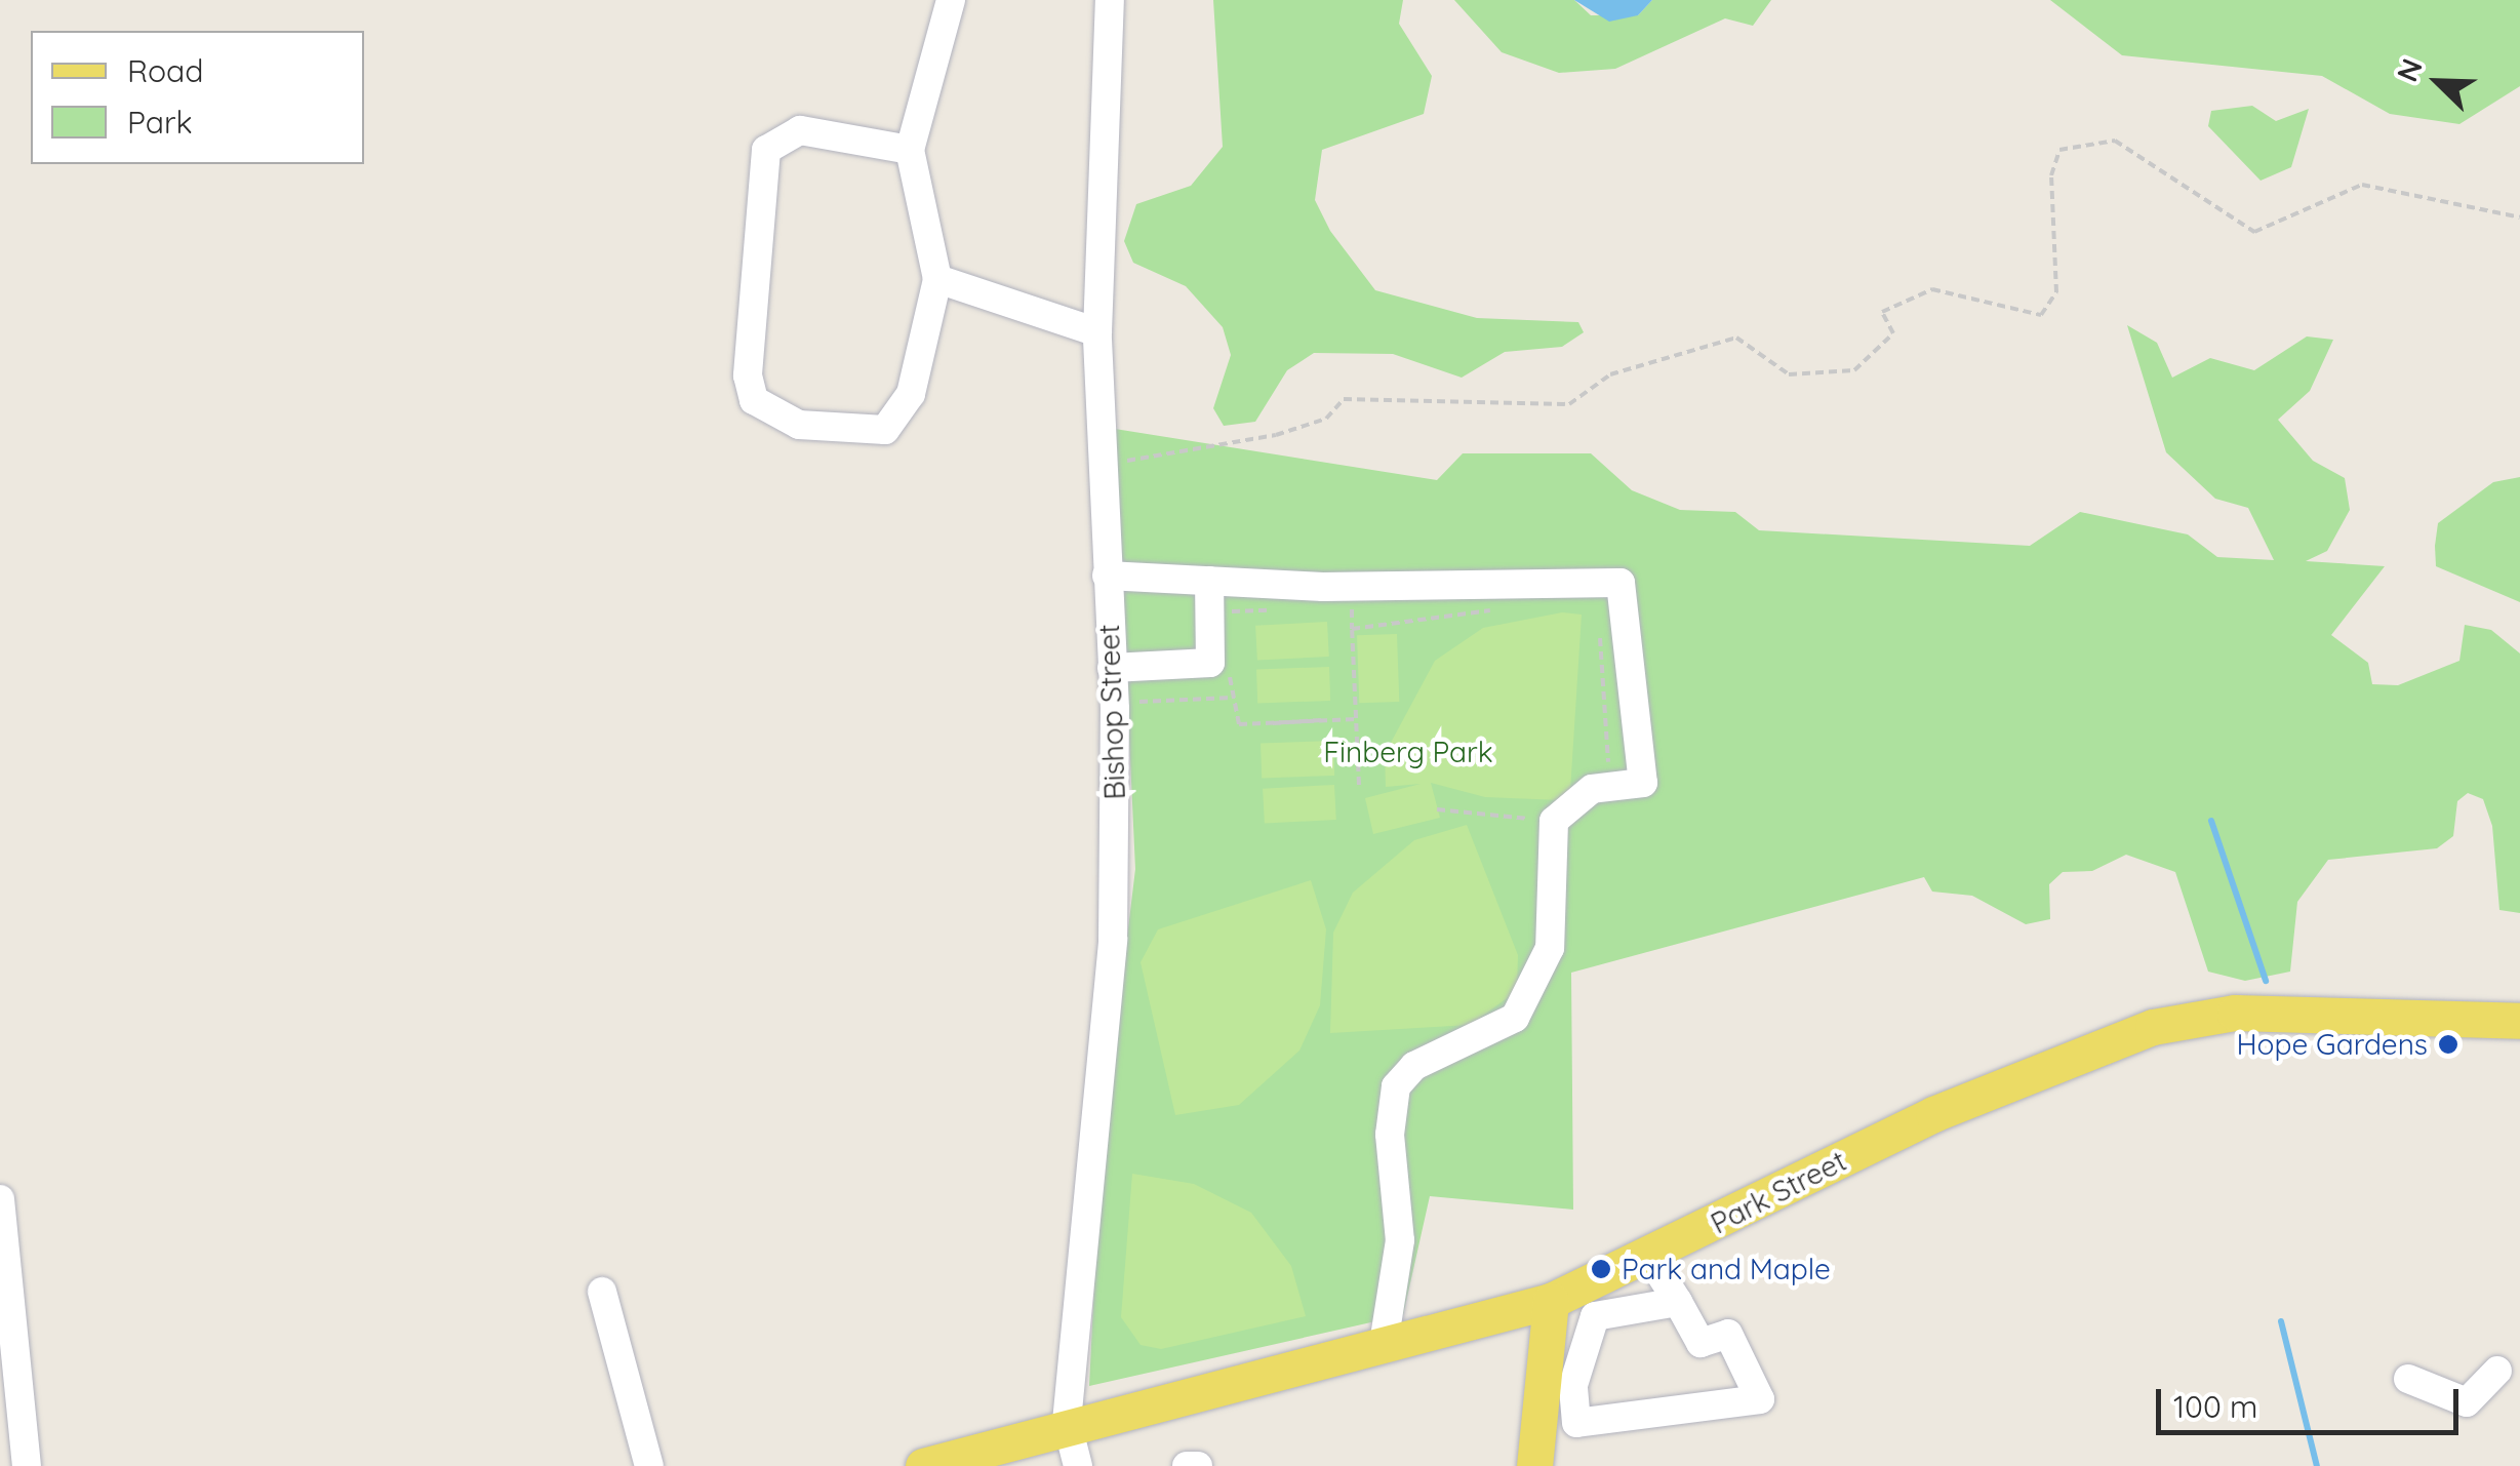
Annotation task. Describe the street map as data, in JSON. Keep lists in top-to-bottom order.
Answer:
{
  "streets": {
    "main road": ["Park Street"],
    "street": ["Bishop Street"]
  },
  "crossings": [
    ["Bishop Street", "Park Street"]
  ],
  "parks": ["Finberg Park"],
  "places": ["Hope Gardens", "Park and Maple"],
  "legend": ["Road", "Park"],
  "scale_bar": "100 m",
  "north": "top left"
}
